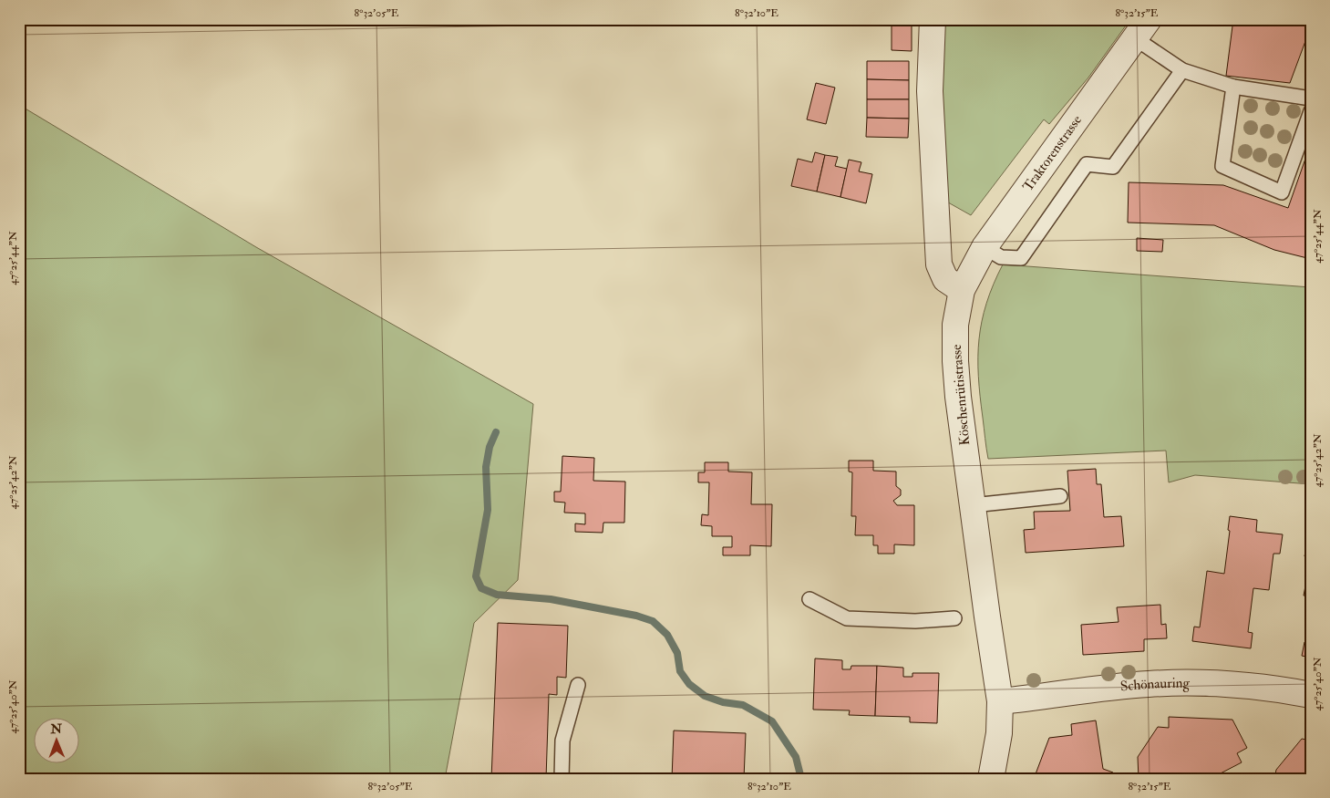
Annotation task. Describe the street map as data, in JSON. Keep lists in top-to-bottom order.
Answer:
{
  "streets": {
    "street": ["Traktorenstrasse", "Köschenrütistrasse", "Schönauring"]
  },
  "crossings": [
    ["Traktorenstrasse", "Köschenrütistrasse"],
    ["Köschenrütistrasse", "Schönauring"]
  ],
  "north": "top",
  "coordinates": [
    "8°32'05\"E",
    "8°32'10\"E",
    "8°32'15\"E",
    "47°25'44\"N",
    "47°25'42\"N",
    "47°25'40\"N"
  ]
}
